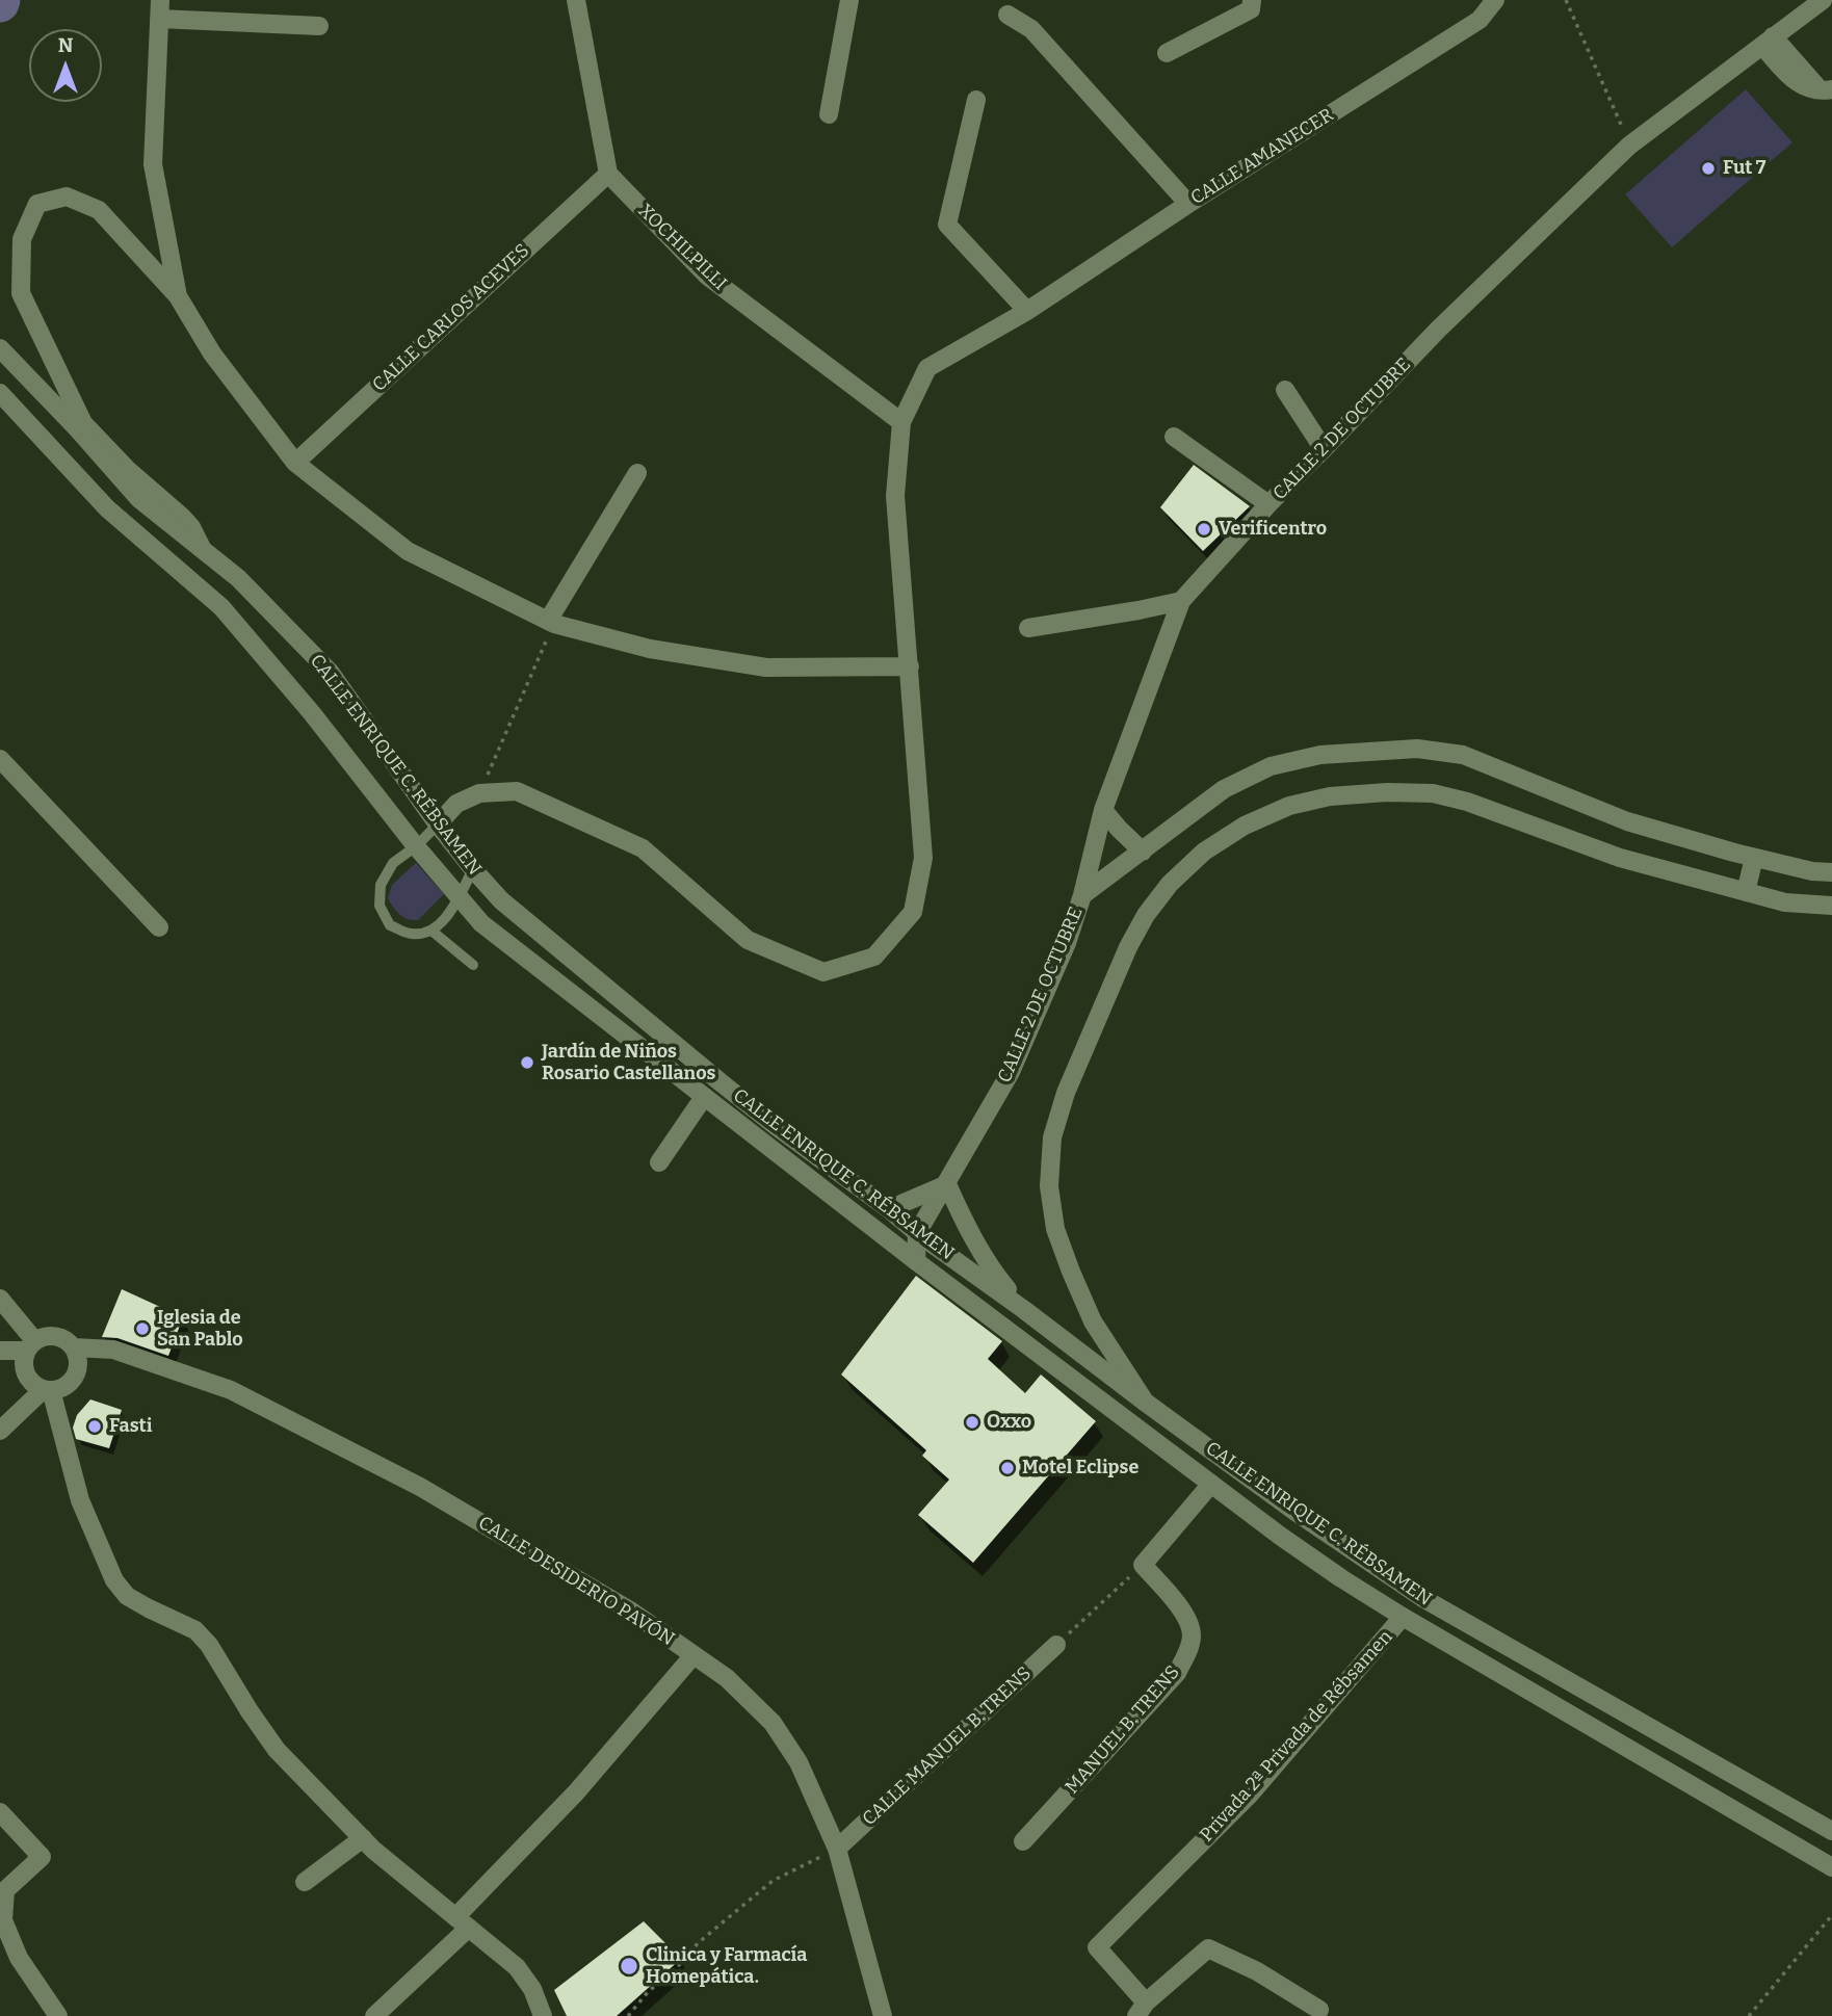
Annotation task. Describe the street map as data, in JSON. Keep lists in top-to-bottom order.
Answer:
{
  "streets": {
    "street": [
      "CALLE AMANECER",
      "XOCHILPILLI",
      "CALLE CARLOS ACEVES",
      "CALLE 2 DE OCTUBRE",
      "CALLE ENRIQUE C. RÉBSAMEN",
      "CALLE DESIDERIO PAVÓN",
      "MANUEL B. TRENS",
      "Privada 2ª Privada de Rébsamen",
      "CALLE MANUEL B. TRENS"
    ]
  },
  "crossings": [
    ["CALLE AMANECER", "XOCHILPILLI"],
    ["XOCHILPILLI", "CALLE CARLOS ACEVES"],
    ["CALLE 2 DE OCTUBRE", "CALLE ENRIQUE C. RÉBSAMEN"],
    ["CALLE ENRIQUE C. RÉBSAMEN", "Privada 2ª Privada de Rébsamen"],
    ["CALLE DESIDERIO PAVÓN", "CALLE MANUEL B. TRENS"]
  ],
  "places": [
    "Fut 7",
    "Verificentro",
    "Jardín de Niños Rosario Castellanos",
    "Iglesia de San Pablo",
    "Oxxo",
    "Fasti",
    "Motel Eclipse",
    "Clinica y Farmacía Homepática."
  ],
  "north": "top"
}
